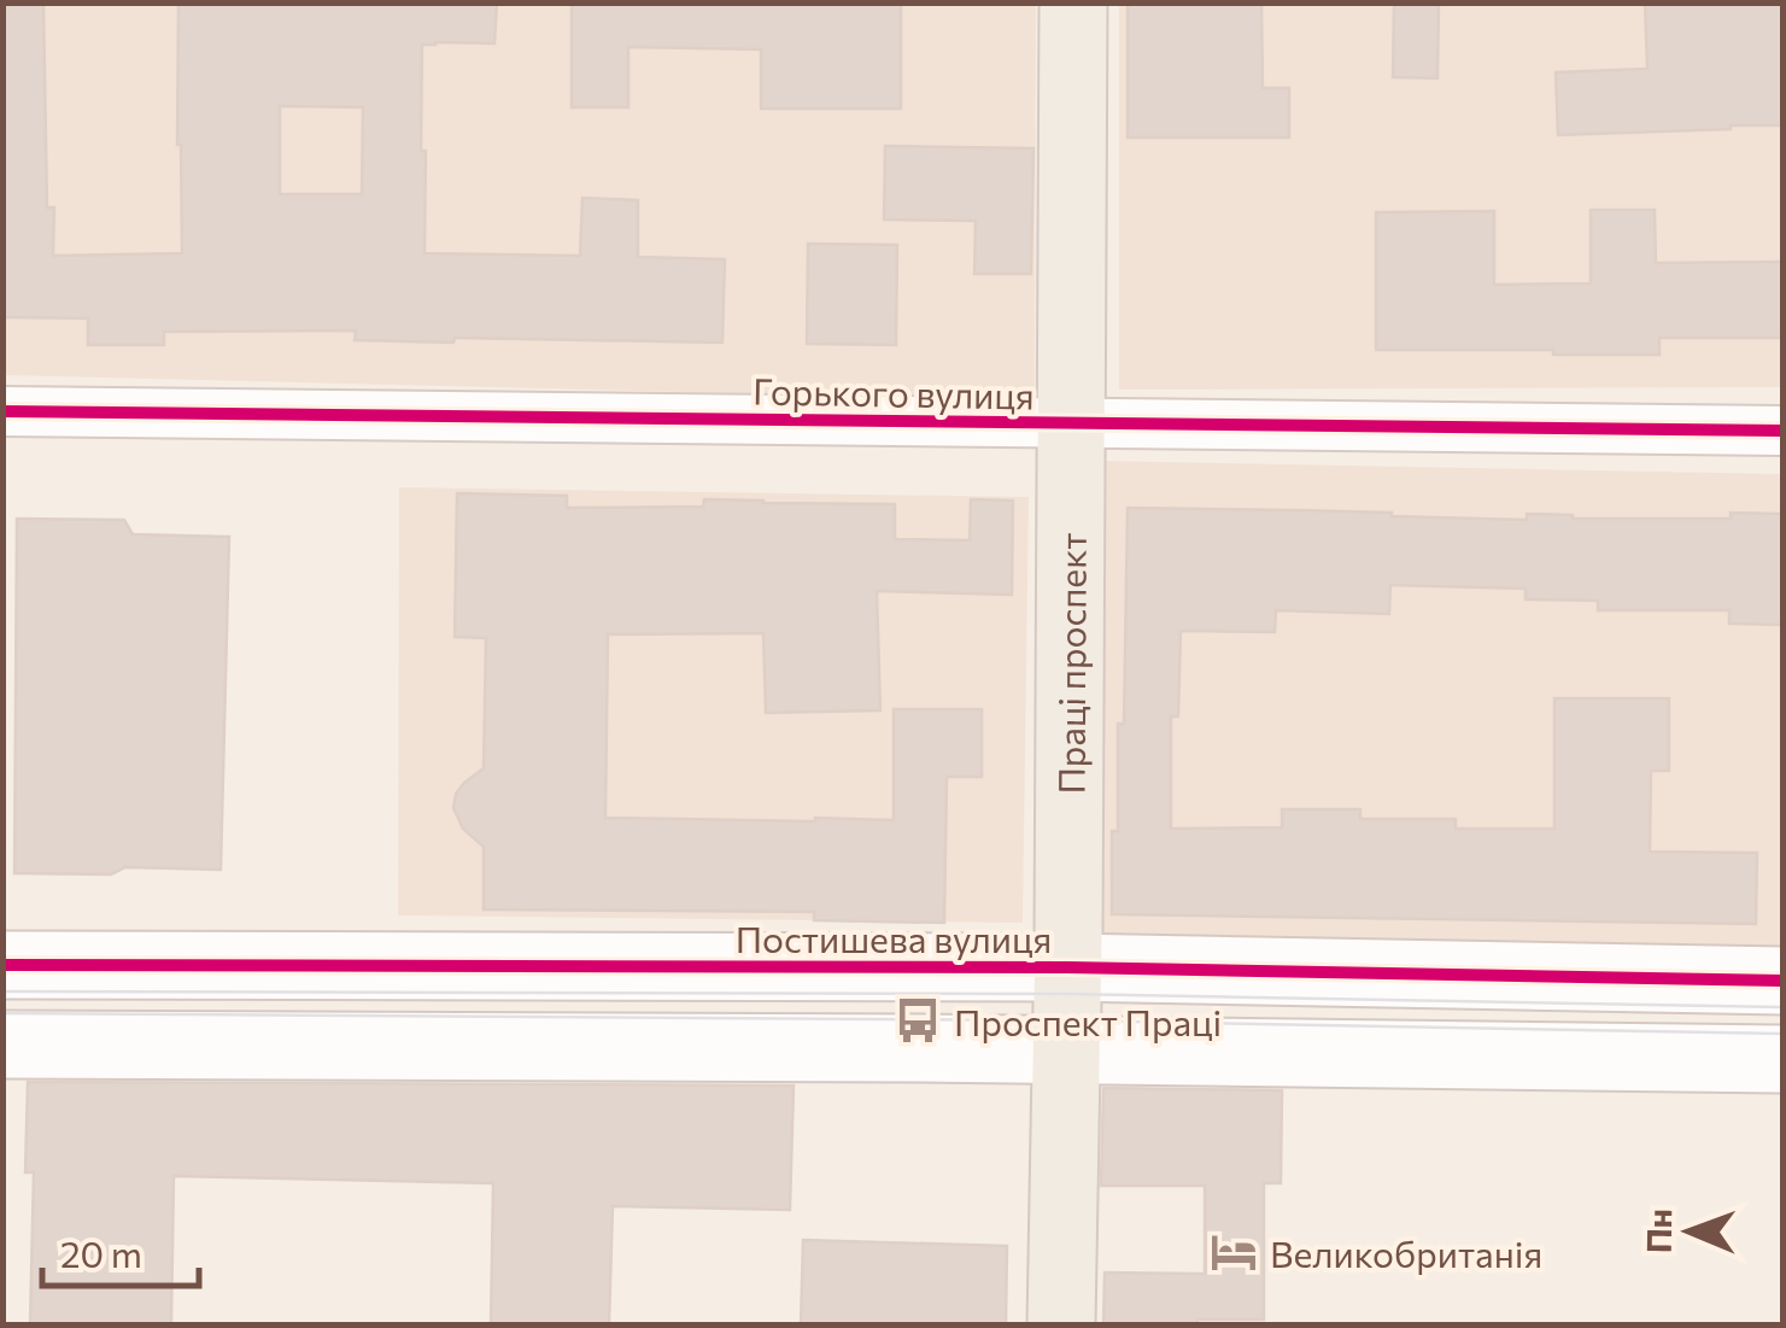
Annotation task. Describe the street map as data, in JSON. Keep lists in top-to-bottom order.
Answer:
{
  "streets": {
    "main road": ["Праці проспект"],
    "street": ["Горького вулиця", "Постишева вулиця"]
  },
  "crossings": [
    ["Горького вулиця", "Праці проспект"],
    ["Праці проспект", "Постишева вулиця"]
  ],
  "places": {
    "bus stop": ["Проспект Праці"],
    "hotel": ["Великобританія"]
  },
  "scale_bar": "20 m",
  "north": "left"
}
